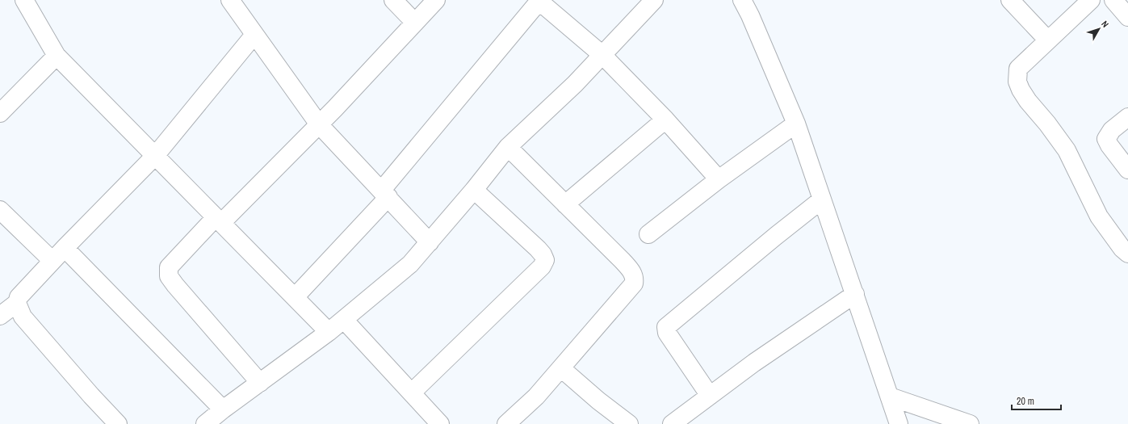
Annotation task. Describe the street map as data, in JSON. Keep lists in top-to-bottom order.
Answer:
{
  "scale_bar": "20 m",
  "north": "top right"
}
